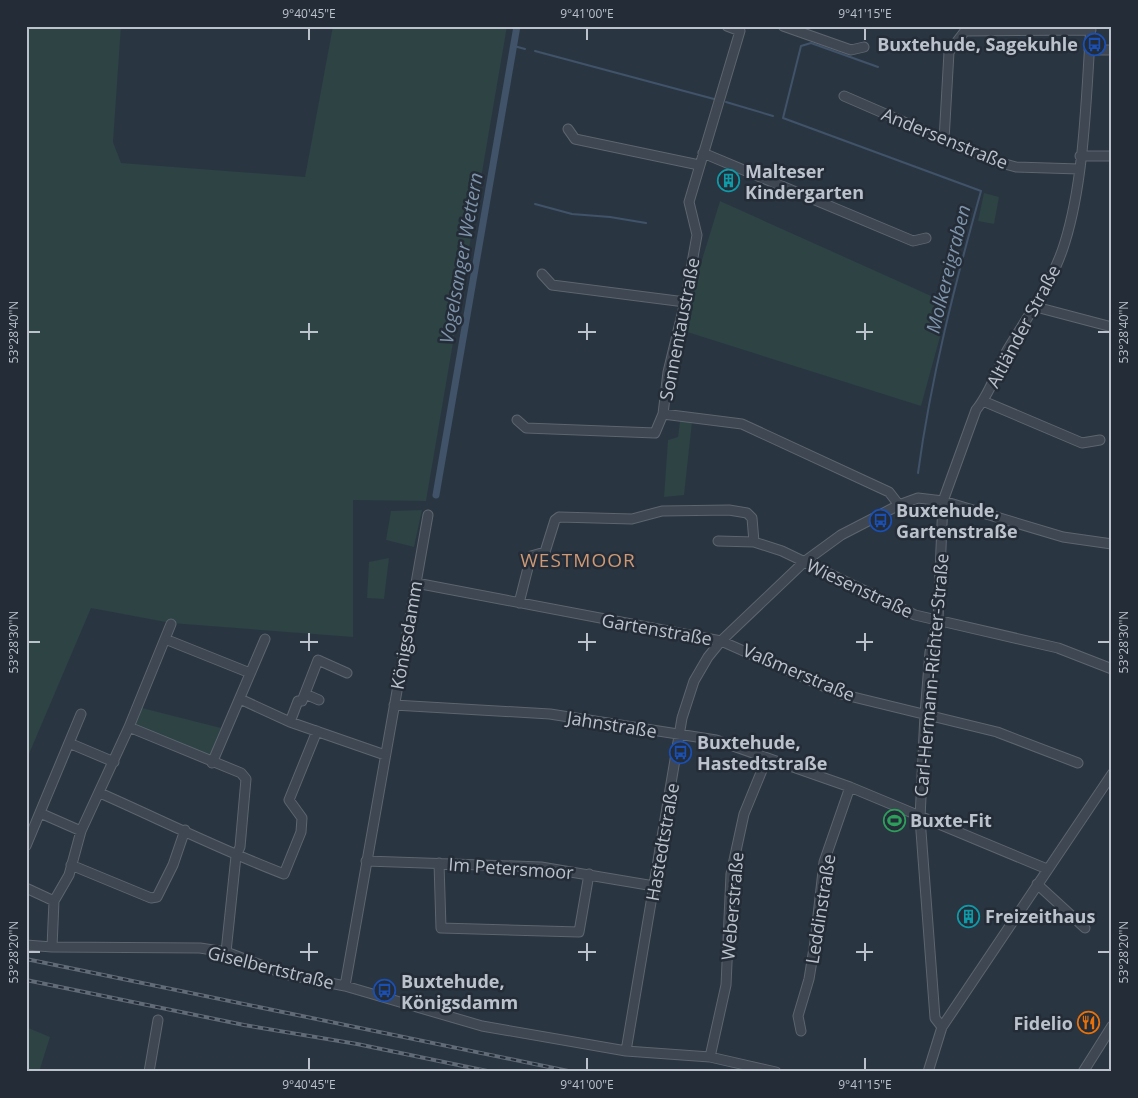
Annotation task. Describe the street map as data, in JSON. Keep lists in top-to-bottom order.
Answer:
{
  "streets": {
    "street": [
      "Andersenstraße",
      "Altländer Straße",
      "Sonnentaustraße",
      "Wiesenstraße",
      "Gartenstraße",
      "Königsdamm",
      "Vaßmerstraße",
      "Carl-Hermann-Richter-Straße",
      "Jahnstraße",
      "Hastedtstraße",
      "Im Petersmoor",
      "Weberstraße",
      "Leddinstraße",
      "Giselbertstraße"
    ]
  },
  "crossings": [
    ["Andersenstraße", "Altländer Straße"],
    ["Altländer Straße", "Gartenstraße"],
    ["Altländer Straße", "Carl-Hermann-Richter-Straße"],
    ["Sonnentaustraße", "Gartenstraße"],
    ["Wiesenstraße", "Gartenstraße"],
    ["Wiesenstraße", "Carl-Hermann-Richter-Straße"],
    ["Gartenstraße", "Königsdamm"],
    ["Gartenstraße", "Vaßmerstraße"],
    ["Gartenstraße", "Carl-Hermann-Richter-Straße"],
    ["Gartenstraße", "Hastedtstraße"],
    ["Königsdamm", "Jahnstraße"],
    ["Königsdamm", "Im Petersmoor"],
    ["Königsdamm", "Giselbertstraße"],
    ["Vaßmerstraße", "Carl-Hermann-Richter-Straße"],
    ["Vaßmerstraße", "Hastedtstraße"],
    ["Carl-Hermann-Richter-Straße", "Jahnstraße"],
    ["Jahnstraße", "Hastedtstraße"],
    ["Jahnstraße", "Weberstraße"],
    ["Jahnstraße", "Leddinstraße"],
    ["Hastedtstraße", "Im Petersmoor"],
    ["Hastedtstraße", "Giselbertstraße"],
    ["Weberstraße", "Giselbertstraße"]
  ],
  "districts": ["WESTMOOR"],
  "water": ["Vogelsanger Wettern", "Molkereigraben"],
  "places": {
    "bus stop": [
      "Buxtehude, Sagekuhle",
      "Buxtehude, Gartenstraße",
      "Buxtehude, Hastedtstraße",
      "Buxtehude, Königsdamm"
    ],
    "building": ["Malteser Kindergarten", "Freizeithaus"],
    "sports": ["Buxte-Fit"],
    "restaurant": ["Fidelio"]
  },
  "coordinates": [
    "9°40'45\"E",
    "9°41'00\"E",
    "9°41'15\"E",
    "53°28'40\"N",
    "53°28'30\"N",
    "53°28'20\"N"
  ]
}
